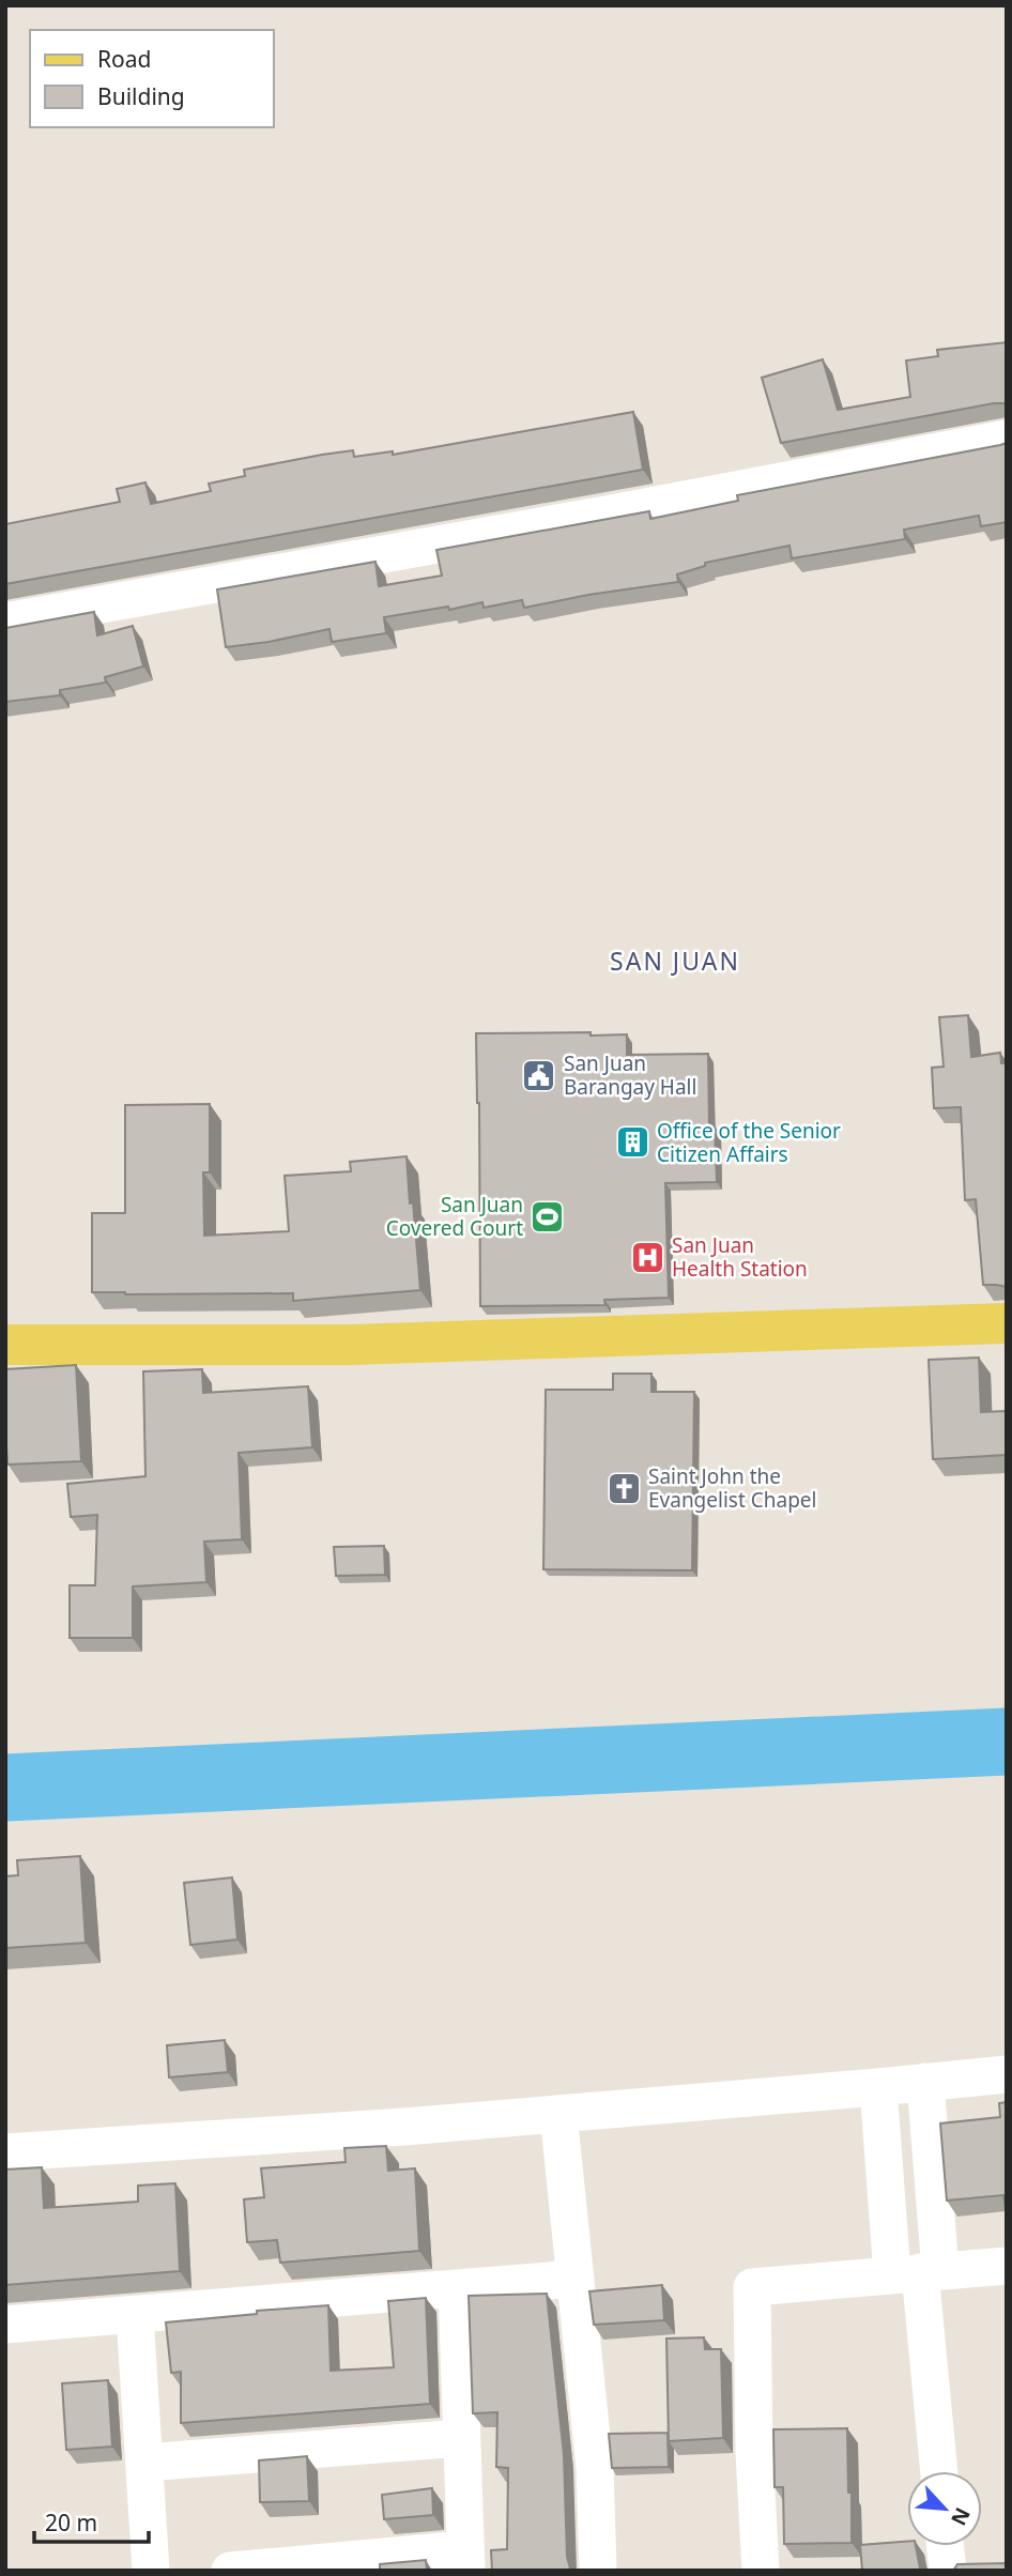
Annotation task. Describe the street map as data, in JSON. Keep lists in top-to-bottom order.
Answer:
{
  "districts": ["SAN JUAN"],
  "places": {
    "public building": ["San Juan Barangay Hall"],
    "building": ["Office of the Senior Citizen Affairs"],
    "sports": ["San Juan Covered Court"],
    "hospital": ["San Juan Health Station"],
    "church": ["Saint John the Evangelist Chapel"]
  },
  "legend": ["Road", "Building"],
  "scale_bar": "20 m",
  "north": "bottom right"
}
